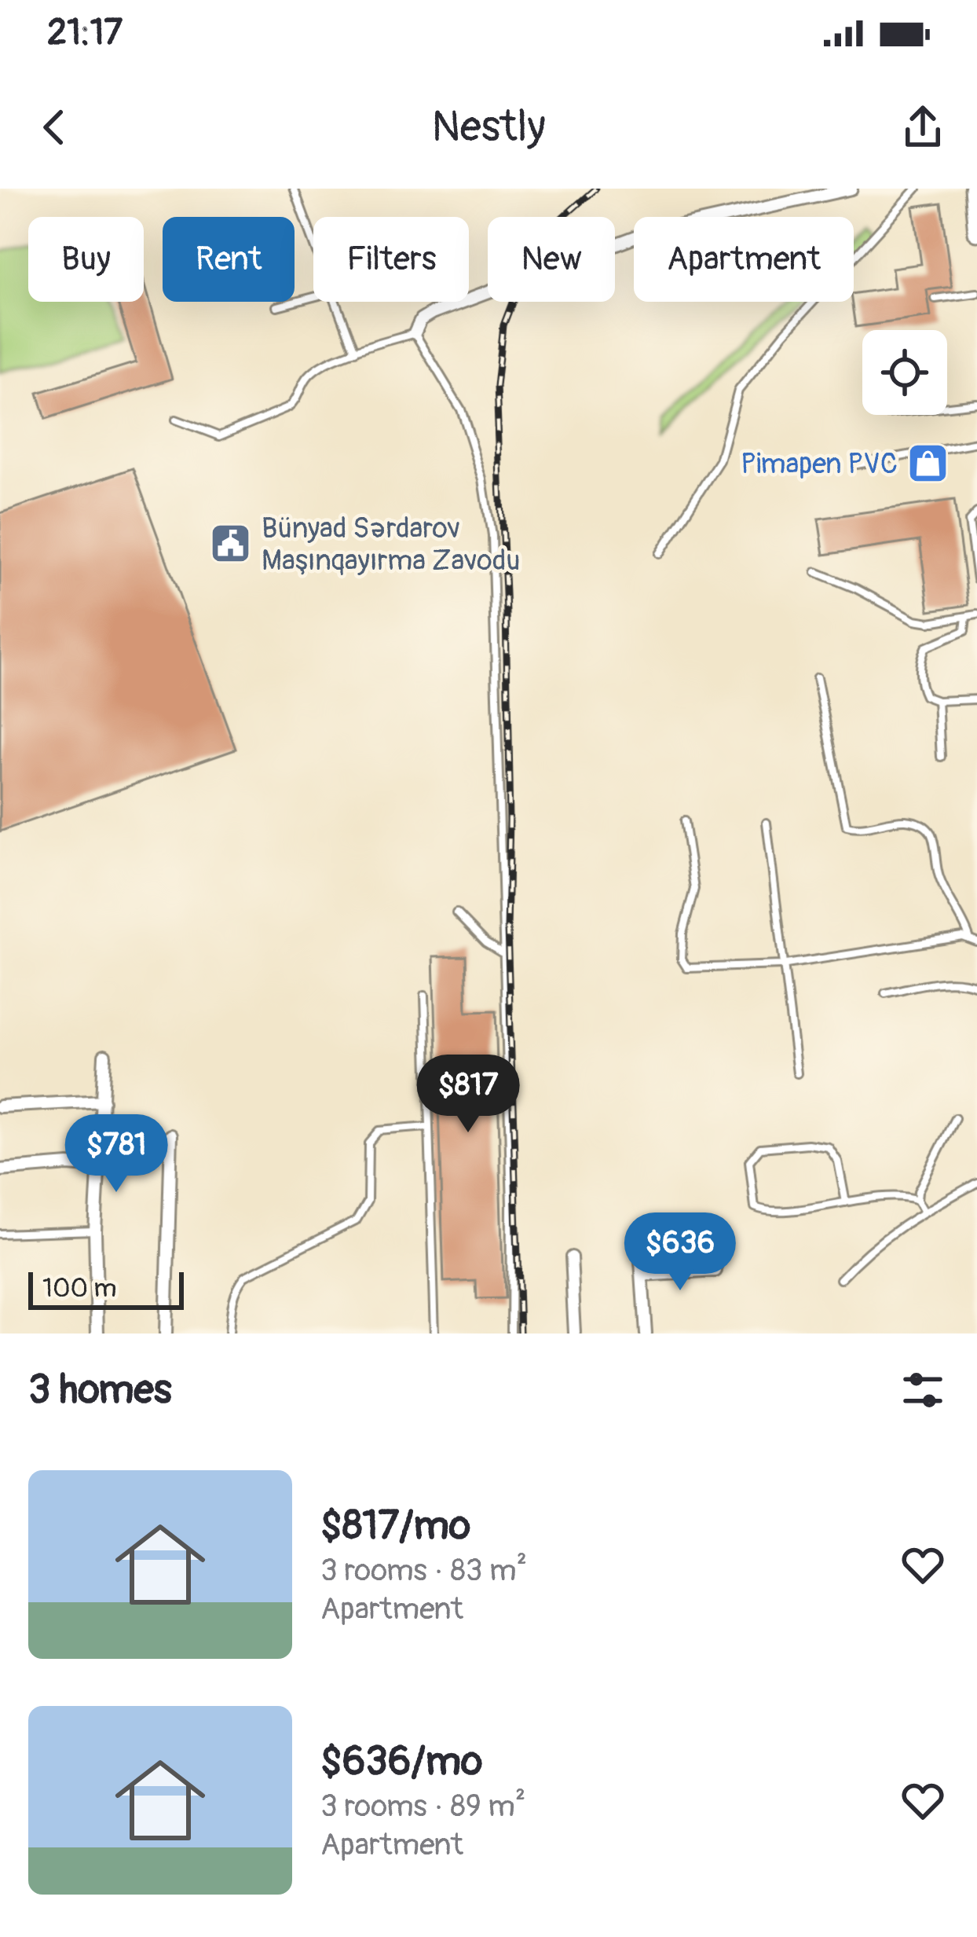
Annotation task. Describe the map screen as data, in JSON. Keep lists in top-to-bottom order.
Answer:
{
  "places": {
    "shop": ["Pimapen PVC"],
    "public building": ["Bünyad Sərdarov Maşınqayırma Zavodu"]
  },
  "scale_bar": "100 m",
  "page": {
    "status": "21:17",
    "header": "Nestly",
    "chip": [
      "Buy",
      "Rent",
      "Filters",
      "New",
      "Apartment"
    ],
    "price": ["$817", "$781", "$636"],
    "scale": "100 m",
    "heading": "3 homes",
    "list": [
      {
        "name": "$817/mo",
        "note": "3 rooms · 83 m² · Apartment"
      },
      {
        "name": "$636/mo",
        "note": "3 rooms · 89 m² · Apartment"
      }
    ]
  }
}
